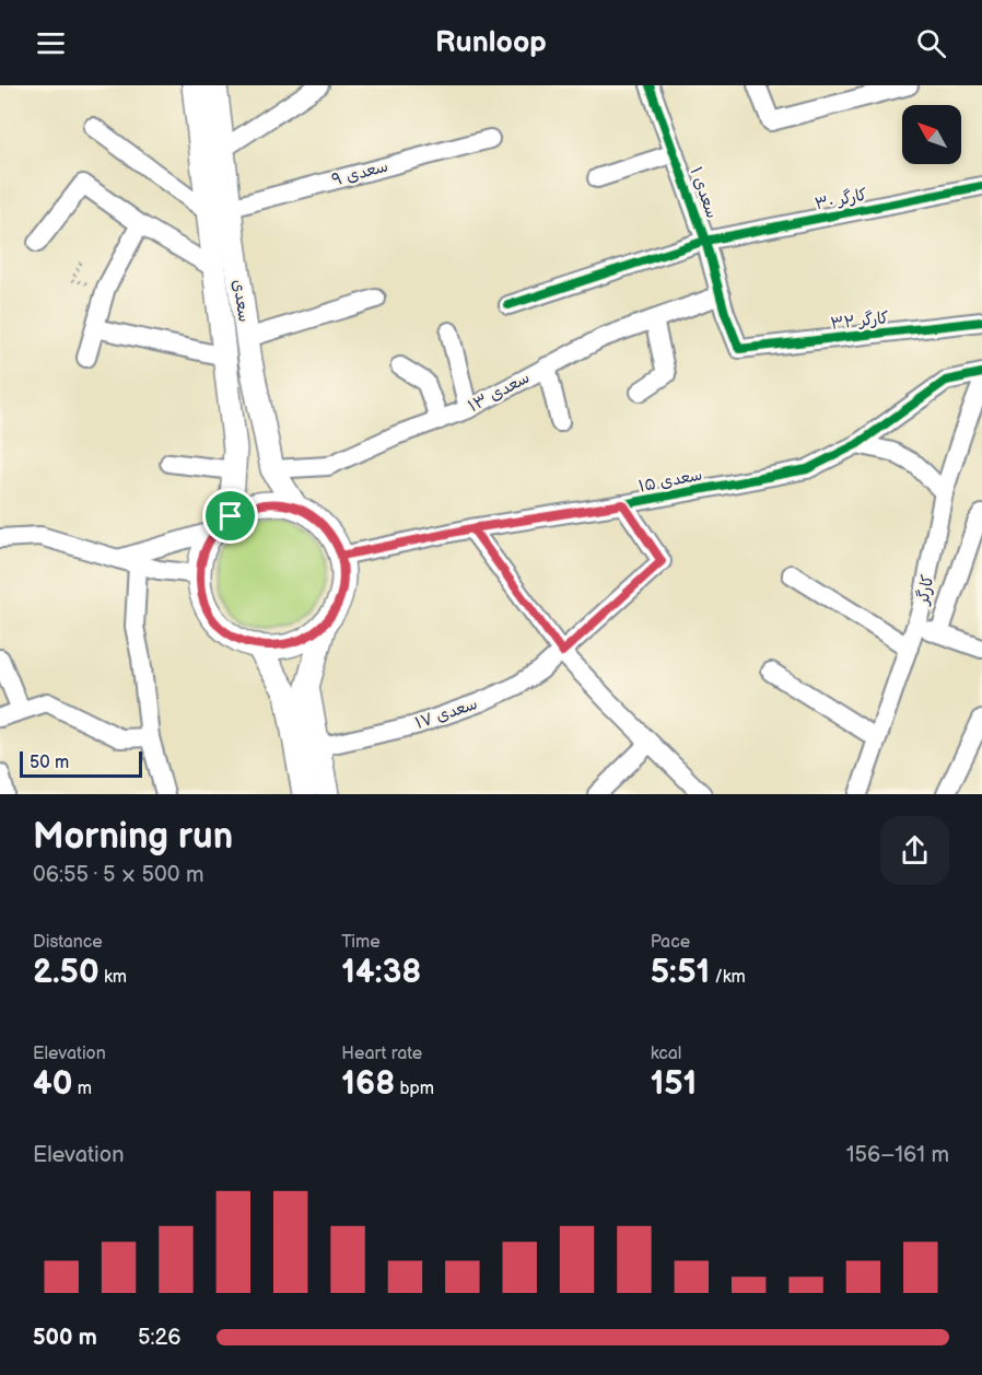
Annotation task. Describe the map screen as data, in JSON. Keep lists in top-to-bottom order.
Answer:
{
  "streets": {
    "main road": ["سعدی"],
    "street": [
      "سعدی ۹",
      "سعدی ۱",
      "کارگر ۳۰",
      "کارگر ۳۲",
      "سعدی ۱۳",
      "سعدی ۱۵",
      "کارگر",
      "سعدی ۱۷"
    ]
  },
  "crossings": [
    ["سعدی ۹", "سعدی"],
    ["سعدی ۱", "کارگر ۳۰"],
    ["سعدی ۱", "کارگر ۳۲"],
    ["سعدی ۱", "سعدی ۱۳"],
    ["سعدی", "سعدی ۱۳"],
    ["سعدی", "سعدی ۱۵"],
    ["سعدی ۱۵", "سعدی ۱۷"]
  ],
  "scale_bar": "50 m",
  "north": "top left",
  "page": {
    "header": "Runloop",
    "scale": "50 m",
    "heading": ["Morning run", "06:55 · 5 × 500 m"],
    "stats": [
      ["Distance", "2.50 km"],
      ["Time", "14:38"],
      ["Pace", "5:51 /km"],
      ["Elevation", "40 m"],
      ["Heart rate", "168 bpm"],
      ["kcal", "151"]
    ],
    "chart": ["Elevation", "156–161 m"],
    "list": [
      {
        "name": "500 m",
        "note": "5:26"
      }
    ]
  }
}
